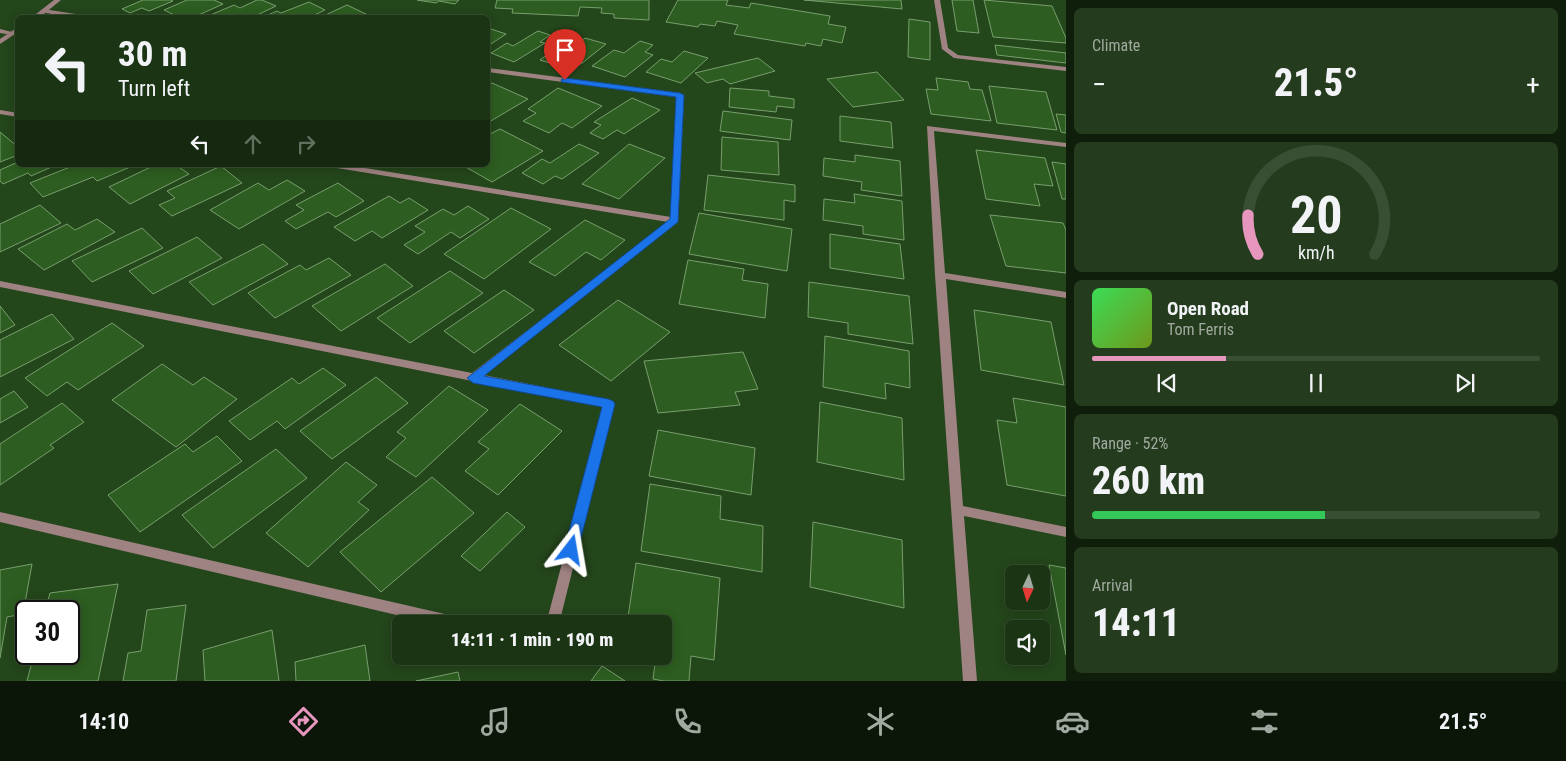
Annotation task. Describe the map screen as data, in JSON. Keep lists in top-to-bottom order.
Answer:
{
  "north": "bottom",
  "page": {
    "tile": [
      "Climate",
      ["Range · 52%", "260 km"],
      ["Arrival", "14:11"]
    ],
    "turn": ["30 m", "Turn left"],
    "heat": ["−", "21.5°", "+"],
    "song": ["Open Road", "Tom Ferris"],
    "limit": "30",
    "trip": "14:11 · 1 min · 190 m",
    "tabs": ["14:10", "21.5°"],
    "gauge": ["20", "km/h"]
  }
}
